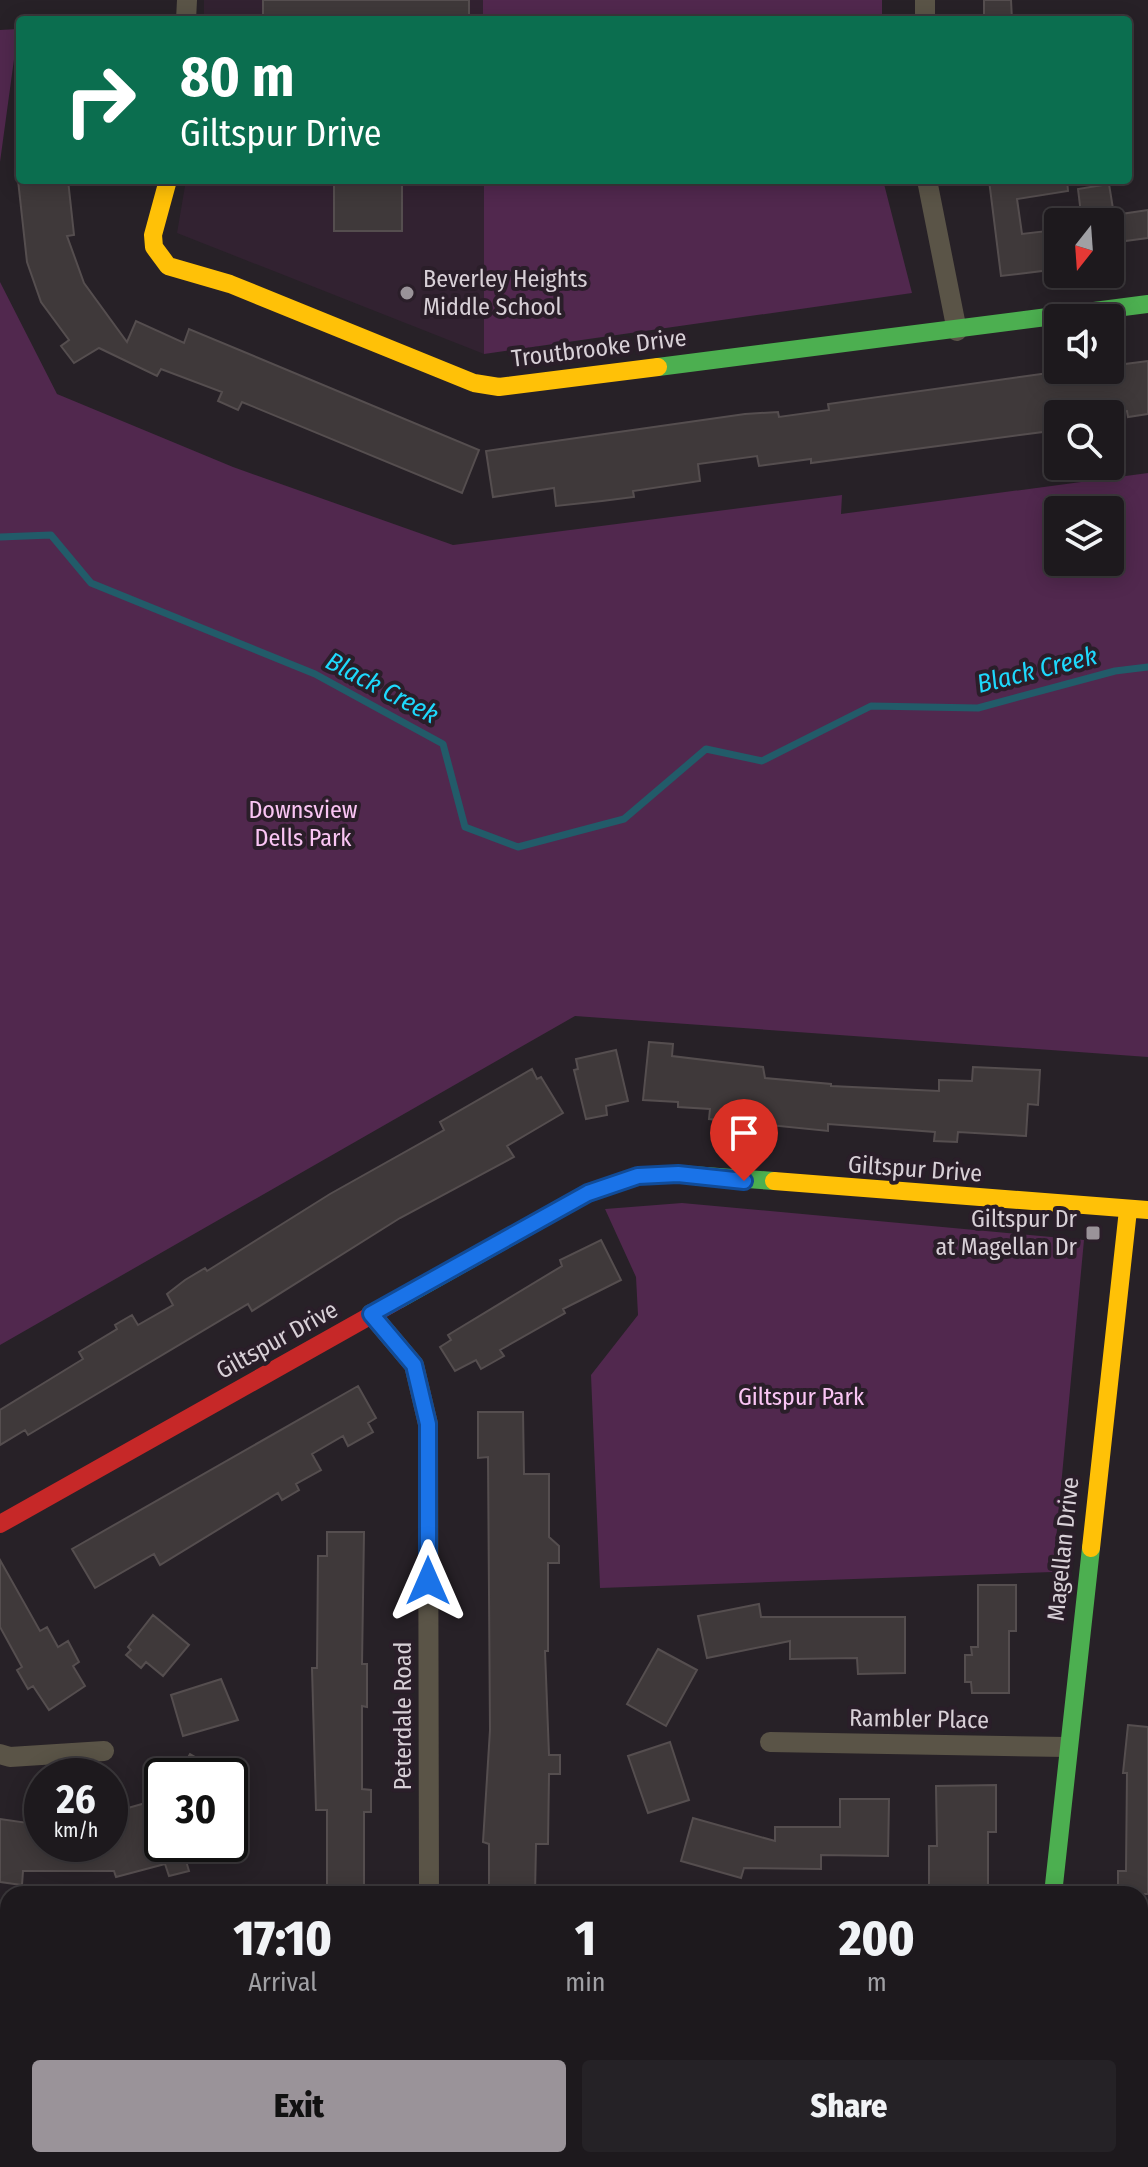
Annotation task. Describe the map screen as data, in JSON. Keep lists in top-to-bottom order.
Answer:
{
  "streets": {
    "street": [
      "Troutbrooke Drive",
      "Giltspur Drive",
      "Magellan Drive",
      "Peterdale Road",
      "Rambler Place"
    ]
  },
  "crossings": [
    ["Giltspur Drive", "Magellan Drive"],
    ["Giltspur Drive", "Peterdale Road"],
    ["Magellan Drive", "Rambler Place"]
  ],
  "water": ["Black Creek"],
  "parks": ["Downsview Dells Park", "Giltspur Park"],
  "places": {
    "other": ["Beverley Heights Middle School"],
    "transit": ["Giltspur Dr at Magellan Dr"]
  },
  "north": "bottom",
  "page": {
    "turn": ["80 m", "Giltspur Drive"],
    "speed": "26 km/h",
    "limit": "30",
    "eta": [
      "17:10",
      "Arrival",
      "1",
      "min",
      "200",
      "m"
    ],
    "buttons": ["Exit", "Share"]
  }
}
